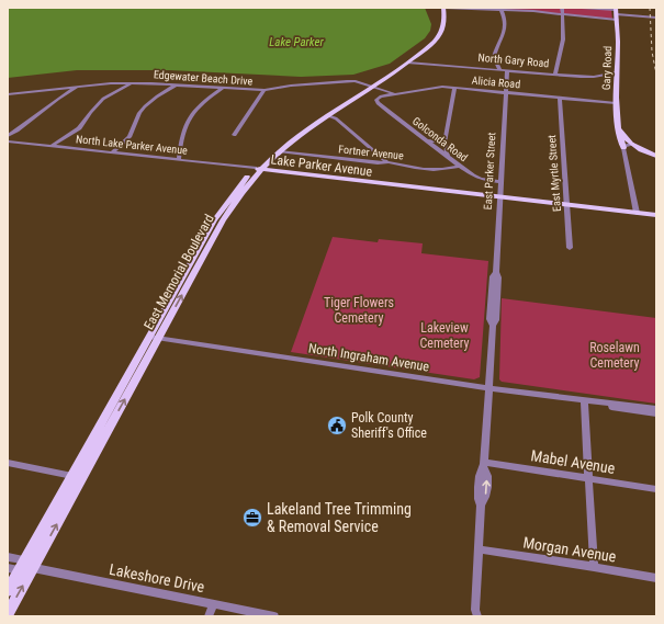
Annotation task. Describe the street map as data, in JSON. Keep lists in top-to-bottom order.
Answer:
{
  "streets": {
    "main road": ["Gary Road", "Lake Parker Avenue", "East Memorial Boulevard"],
    "street": [
      "North Gary Road",
      "Edgewater Beach Drive",
      "Alicia Road",
      "Golconda Road",
      "North Lake Parker Avenue",
      "Fortner Avenue",
      "East Parker Street",
      "East Myrtle Street",
      "North Ingraham Avenue",
      "Mabel Avenue",
      "Morgan Avenue",
      "Lakeshore Drive"
    ]
  },
  "crossings": [
    ["North Gary Road", "Gary Road"],
    ["North Gary Road", "East Parker Street"],
    ["North Gary Road", "East Memorial Boulevard"],
    ["Gary Road", "Alicia Road"],
    ["Edgewater Beach Drive", "Alicia Road"],
    ["Edgewater Beach Drive", "East Memorial Boulevard"],
    ["Alicia Road", "Golconda Road"],
    ["Alicia Road", "East Parker Street"],
    ["Alicia Road", "East Myrtle Street"],
    ["Golconda Road", "Fortner Avenue"],
    ["Golconda Road", "East Parker Street"],
    ["North Lake Parker Avenue", "Lake Parker Avenue"],
    ["North Lake Parker Avenue", "East Memorial Boulevard"],
    ["Fortner Avenue", "East Memorial Boulevard"],
    ["Lake Parker Avenue", "East Parker Street"],
    ["Lake Parker Avenue", "East Myrtle Street"],
    ["Lake Parker Avenue", "East Memorial Boulevard"],
    ["East Parker Street", "North Ingraham Avenue"],
    ["East Parker Street", "Mabel Avenue"],
    ["East Parker Street", "Morgan Avenue"],
    ["East Memorial Boulevard", "North Ingraham Avenue"],
    ["East Memorial Boulevard", "Lakeshore Drive"]
  ],
  "water": ["Lake Parker"],
  "parks": ["Tiger Flowers Cemetery", "Lakeview Cemetery", "Roselawn Cemetery"],
  "places": {
    "public building": ["Polk County Sheriff's Office"],
    "office": ["Lakeland Tree Trimming & Removal Service"]
  }
}
